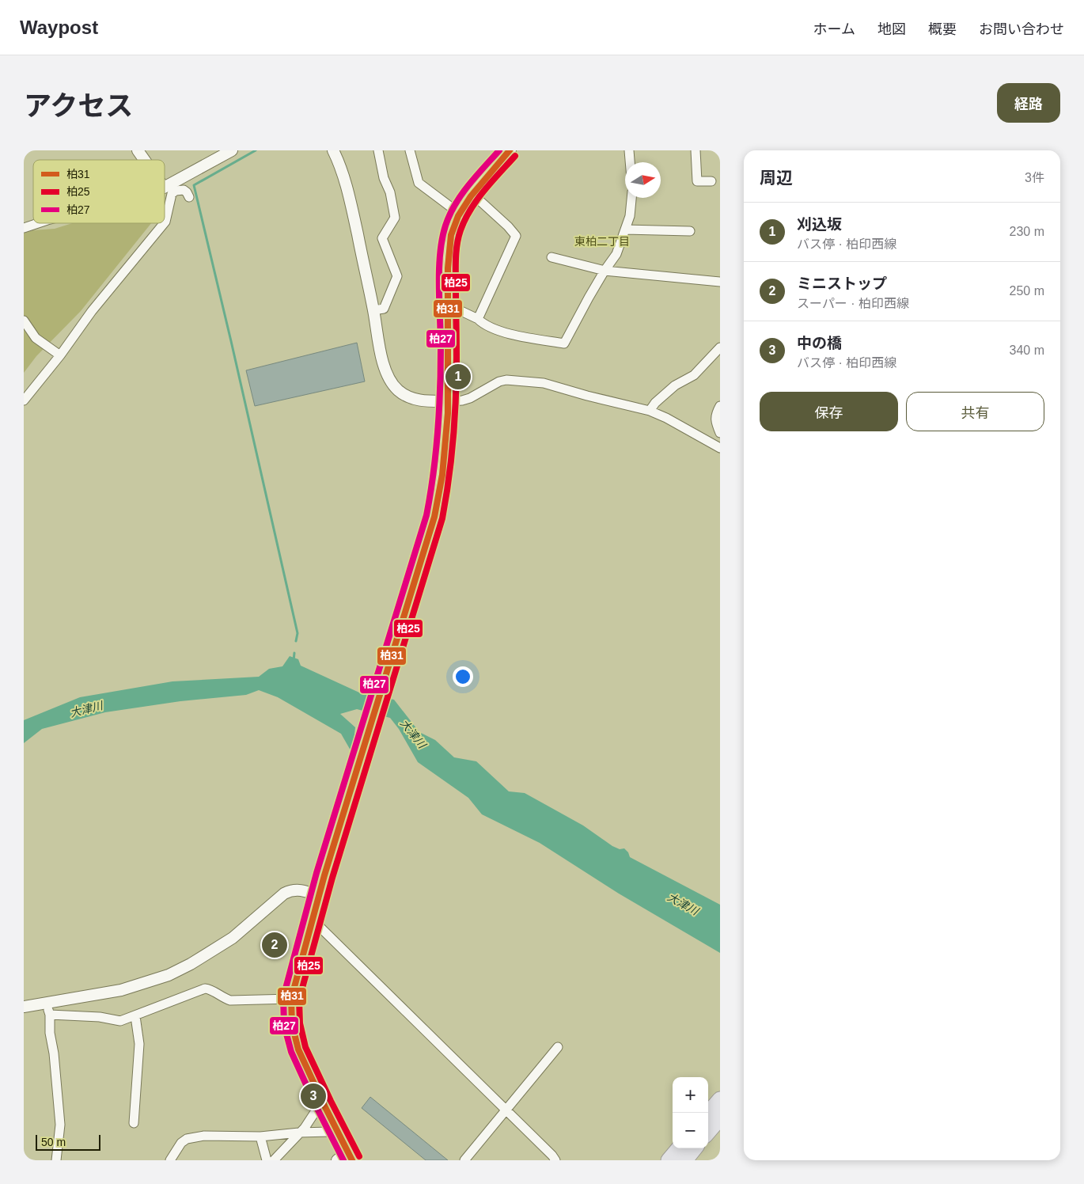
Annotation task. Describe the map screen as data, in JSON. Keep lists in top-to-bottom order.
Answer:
{
  "districts": ["東柏二丁目"],
  "water": ["大津川"],
  "lines": ["transit line 柏31", "transit line 柏27", "transit line 柏25"],
  "legend": ["柏31", "柏25", "柏27"],
  "scale_bar": "50 m",
  "north": "right",
  "page": {
    "header": "Waypost",
    "nav": [
      "ホーム",
      "地図",
      "概要",
      "お問い合わせ"
    ],
    "title": "アクセス",
    "buttons": [
      "経路",
      ["保存", "共有"]
    ],
    "heading": ["周辺", "3件"],
    "list": [
      {
        "mark": "1",
        "name": "刈込坂",
        "note": "バス停 · 柏印西線",
        "value": "230 m"
      },
      {
        "mark": "2",
        "name": "ミニストップ",
        "note": "スーパー · 柏印西線",
        "value": "250 m"
      },
      {
        "mark": "3",
        "name": "中の橋",
        "note": "バス停 · 柏印西線",
        "value": "340 m"
      }
    ],
    "pins": ["1", "2", "3"],
    "map_buttons": ["+", "−"],
    "scale": "50 m"
  }
}
